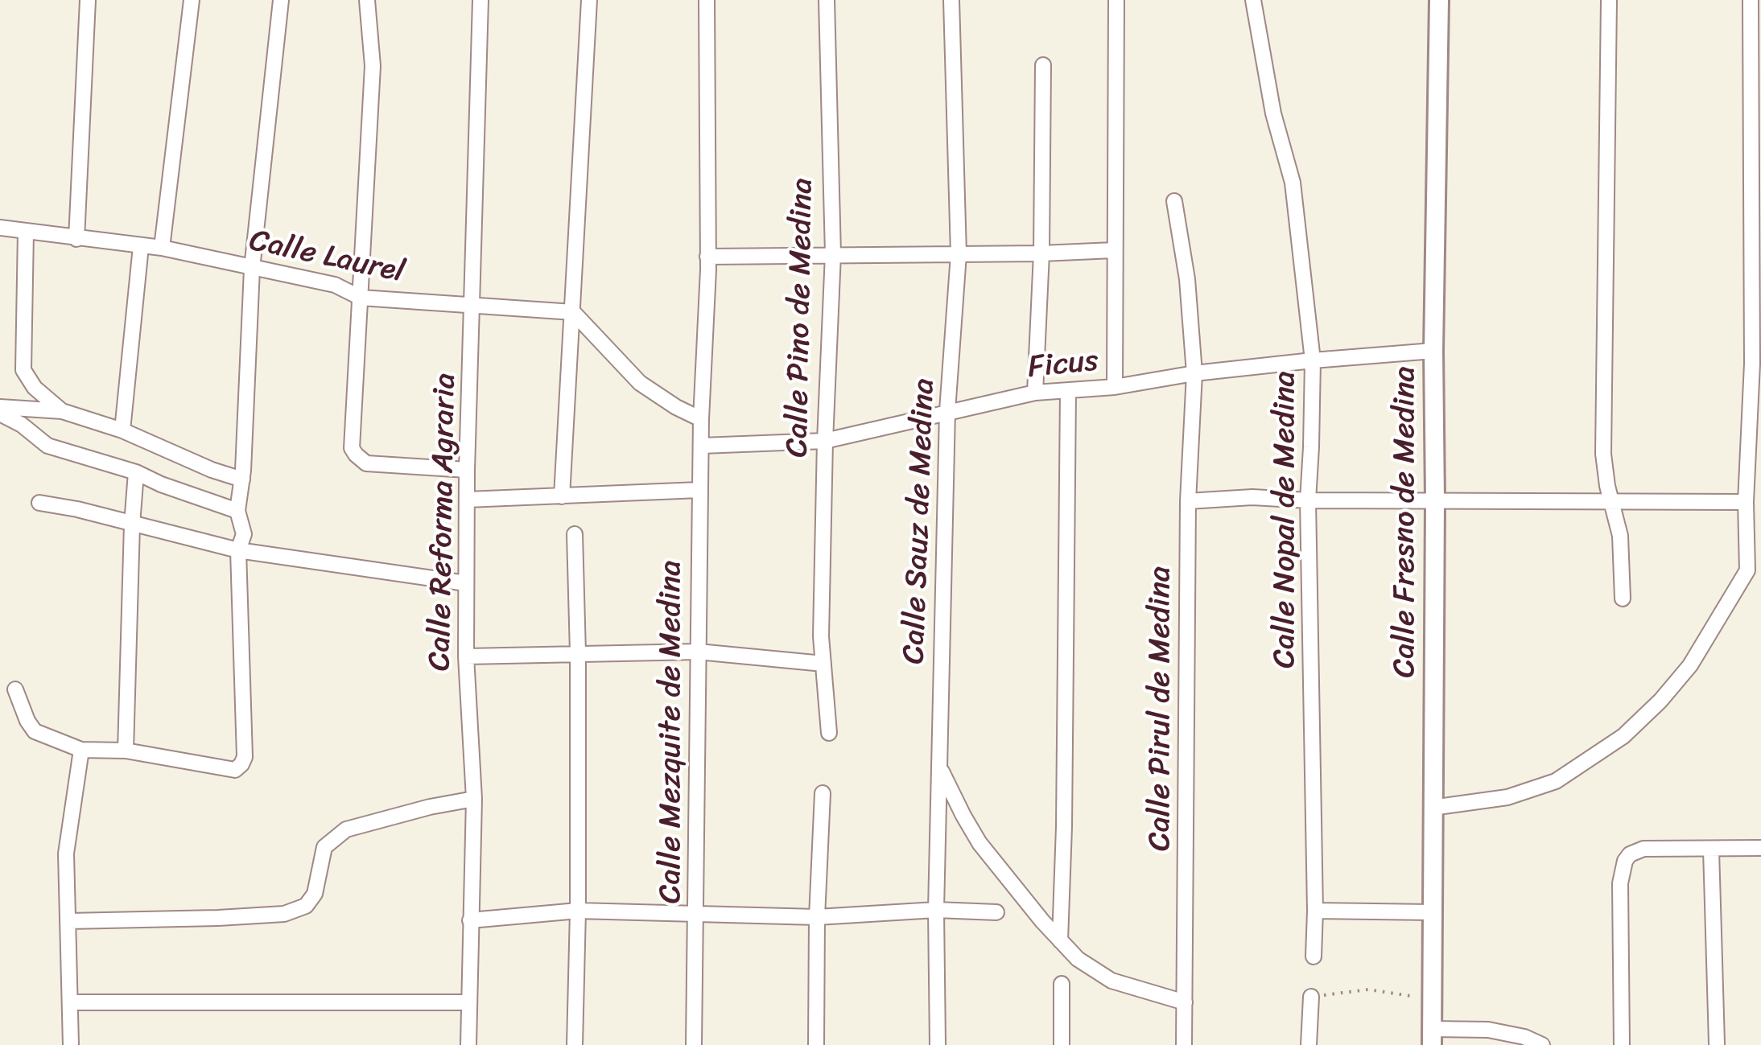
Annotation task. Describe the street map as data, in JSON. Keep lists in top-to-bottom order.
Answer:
{
  "streets": {
    "street": [
      "Calle Laurel",
      "Calle Pino de Medina",
      "Ficus",
      "Calle Nopal de Medina",
      "Calle Sauz de Medina",
      "Calle Reforma Agraria",
      "Calle Fresno de Medina",
      "Calle Pirul de Medina",
      "Calle Mezquite de Medina"
    ]
  },
  "crossings": [
    ["Calle Laurel", "Calle Reforma Agraria"],
    ["Calle Pino de Medina", "Ficus"],
    ["Ficus", "Calle Nopal de Medina"],
    ["Ficus", "Calle Sauz de Medina"],
    ["Ficus", "Calle Fresno de Medina"],
    ["Ficus", "Calle Pirul de Medina"],
    ["Ficus", "Calle Mezquite de Medina"]
  ]
}
